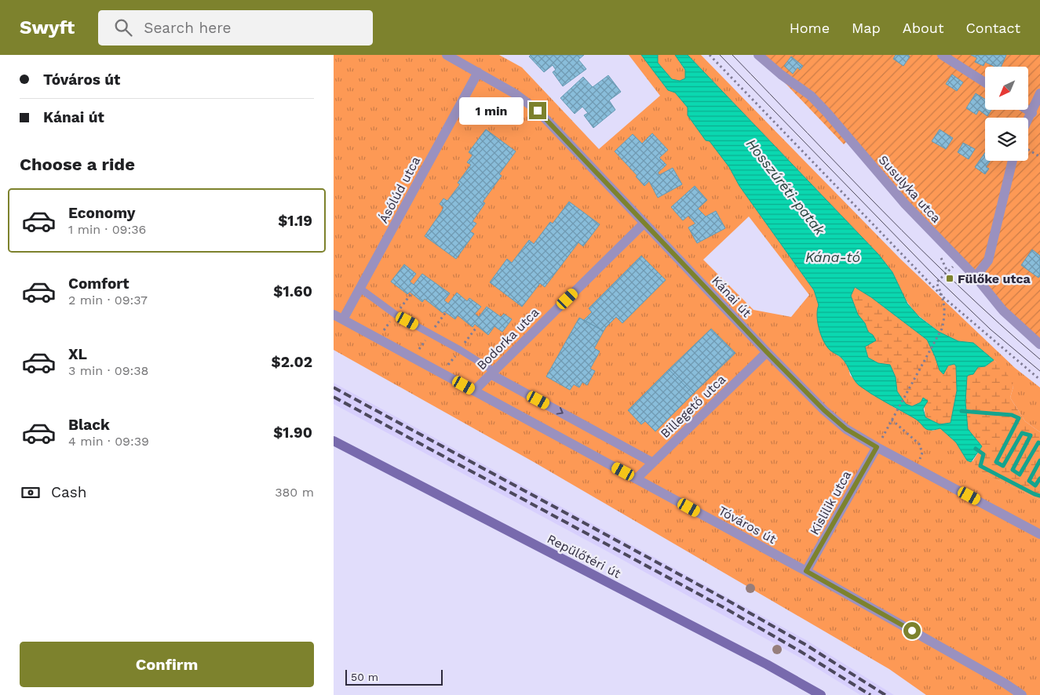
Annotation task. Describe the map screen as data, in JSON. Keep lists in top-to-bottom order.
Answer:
{
  "streets": {
    "street": [
      "Susulyka utca",
      "Ásólúd utca",
      "Kánai út",
      "Bodorka utca",
      "Billegető utca",
      "Kislilik utca",
      "Tóváros út",
      "Repülőtéri út"
    ]
  },
  "crossings": [
    ["Ásólúd utca", "Kánai út"],
    ["Ásólúd utca", "Tóváros út"],
    ["Kánai út", "Bodorka utca"],
    ["Kánai út", "Billegető utca"],
    ["Kánai út", "Kislilik utca"],
    ["Bodorka utca", "Tóváros út"],
    ["Billegető utca", "Tóváros út"],
    ["Kislilik utca", "Tóváros út"]
  ],
  "water": ["Hosszúréti-patak", "Kána-tó"],
  "places": {
    "transit": ["Fülőke utca"]
  },
  "scale_bar": "50 m",
  "north": "bottom left",
  "page": {
    "header": "Swyft",
    "search": "Search here",
    "nav": [
      "Home",
      "Map",
      "About",
      "Contact"
    ],
    "banner": ["Tóváros út", "Kánai út"],
    "bubble": "1 min",
    "heading": "Choose a ride",
    "list": [
      {
        "name": "Economy",
        "note": "1 min · 09:36",
        "value": "$1.19"
      },
      {
        "name": "Comfort",
        "note": "2 min · 09:37",
        "value": "$1.60"
      },
      {
        "name": "XL",
        "note": "3 min · 09:38",
        "value": "$2.02"
      },
      {
        "name": "Black",
        "note": "4 min · 09:39",
        "value": "$1.90"
      }
    ],
    "pay": ["Cash", "380 m"],
    "buttons": "Confirm",
    "scale": "50 m"
  }
}
